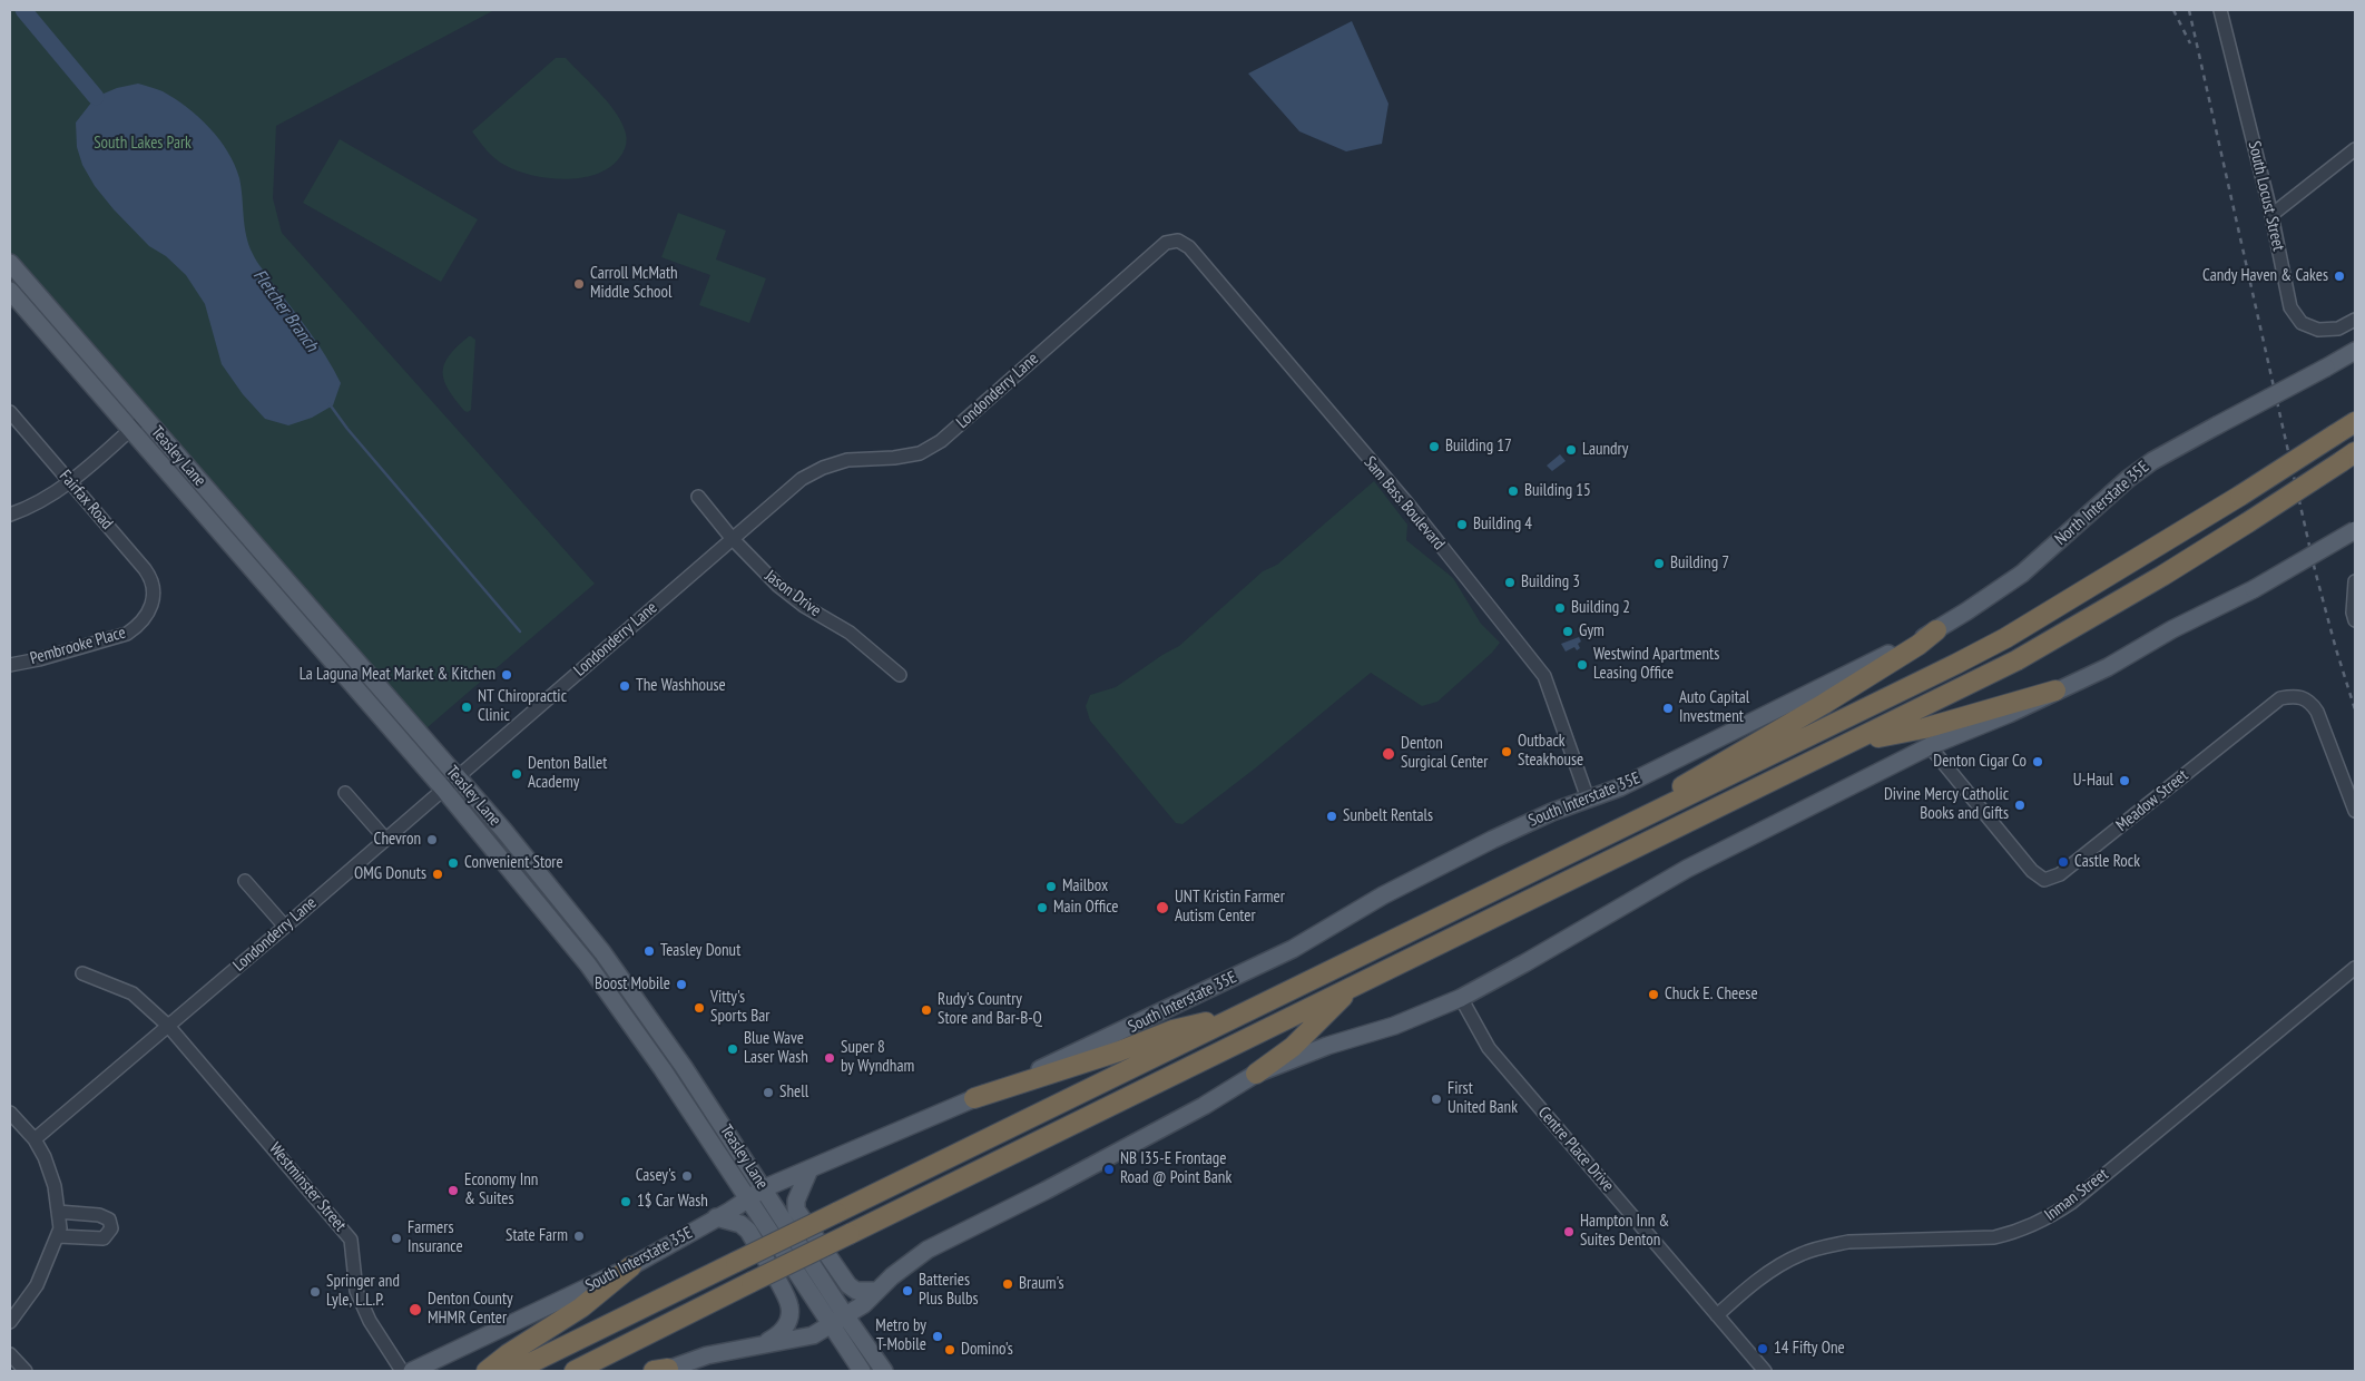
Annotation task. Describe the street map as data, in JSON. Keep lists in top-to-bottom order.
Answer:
{
  "streets": {
    "main road": ["Teasley Lane", "North Interstate 35E", "South Interstate 35E"],
    "street": [
      "South Locust Street",
      "Londonderry Lane",
      "Fairfax Road",
      "Sam Bass Boulevard",
      "Jason Drive",
      "Pembrooke Place",
      "Meadow Street",
      "Centre Place Drive",
      "Westminster Street",
      "Inman Street"
    ]
  },
  "crossings": [
    ["Londonderry Lane", "Teasley Lane"],
    ["Londonderry Lane", "Sam Bass Boulevard"],
    ["Londonderry Lane", "Jason Drive"],
    ["Londonderry Lane", "Westminster Street"],
    ["Teasley Lane", "South Interstate 35E"],
    ["Fairfax Road", "Pembrooke Place"],
    ["Sam Bass Boulevard", "South Interstate 35E"],
    ["North Interstate 35E", "South Interstate 35E"],
    ["Centre Place Drive", "Inman Street"]
  ],
  "water": ["Fletcher Branch"],
  "parks": ["South Lakes Park"],
  "places": [
    "Candy Haven & Cakes",
    "Carroll McMath Middle School",
    "Building 17",
    "Laundry",
    "Building 15",
    "Building 4",
    "Building 7",
    "Building 3",
    "Building 2",
    "Gym",
    "Westwind Apartments Leasing Office",
    "La Laguna Meat Market & Kitchen",
    "The Washhouse",
    "NT Chiropractic Clinic",
    "Auto Capital Investment",
    "Outback Steakhouse",
    "Denton Surgical Center",
    "Denton Cigar Co",
    "Denton Ballet Academy",
    "U-Haul",
    "Divine Mercy Catholic Books and Gifts",
    "Sunbelt Rentals",
    "Chevron",
    "Castle Rock",
    "Convenient Store",
    "OMG Donuts",
    "Mailbox",
    "Main Office",
    "UNT Kristin Farmer Autism Center",
    "Teasley Donut",
    "Boost Mobile",
    "Chuck E. Cheese",
    "Vitty's Sports Bar",
    "Rudy's Country Store and Bar-B-Q",
    "Blue Wave Laser Wash",
    "Super 8 by Wyndham",
    "Shell",
    "First United Bank",
    "NB I35-E Frontage Road @ Point Bank",
    "Casey's",
    "Economy Inn & Suites",
    "1$ Car Wash",
    "Hampton Inn & Suites Denton",
    "State Farm",
    "Farmers Insurance",
    "Braum's",
    "Batteries Plus Bulbs",
    "Springer and Lyle, L.L.P.",
    "Denton County MHMR Center",
    "Metro by T-Mobile",
    "14 Fifty One",
    "Domino's"
  ]
}
